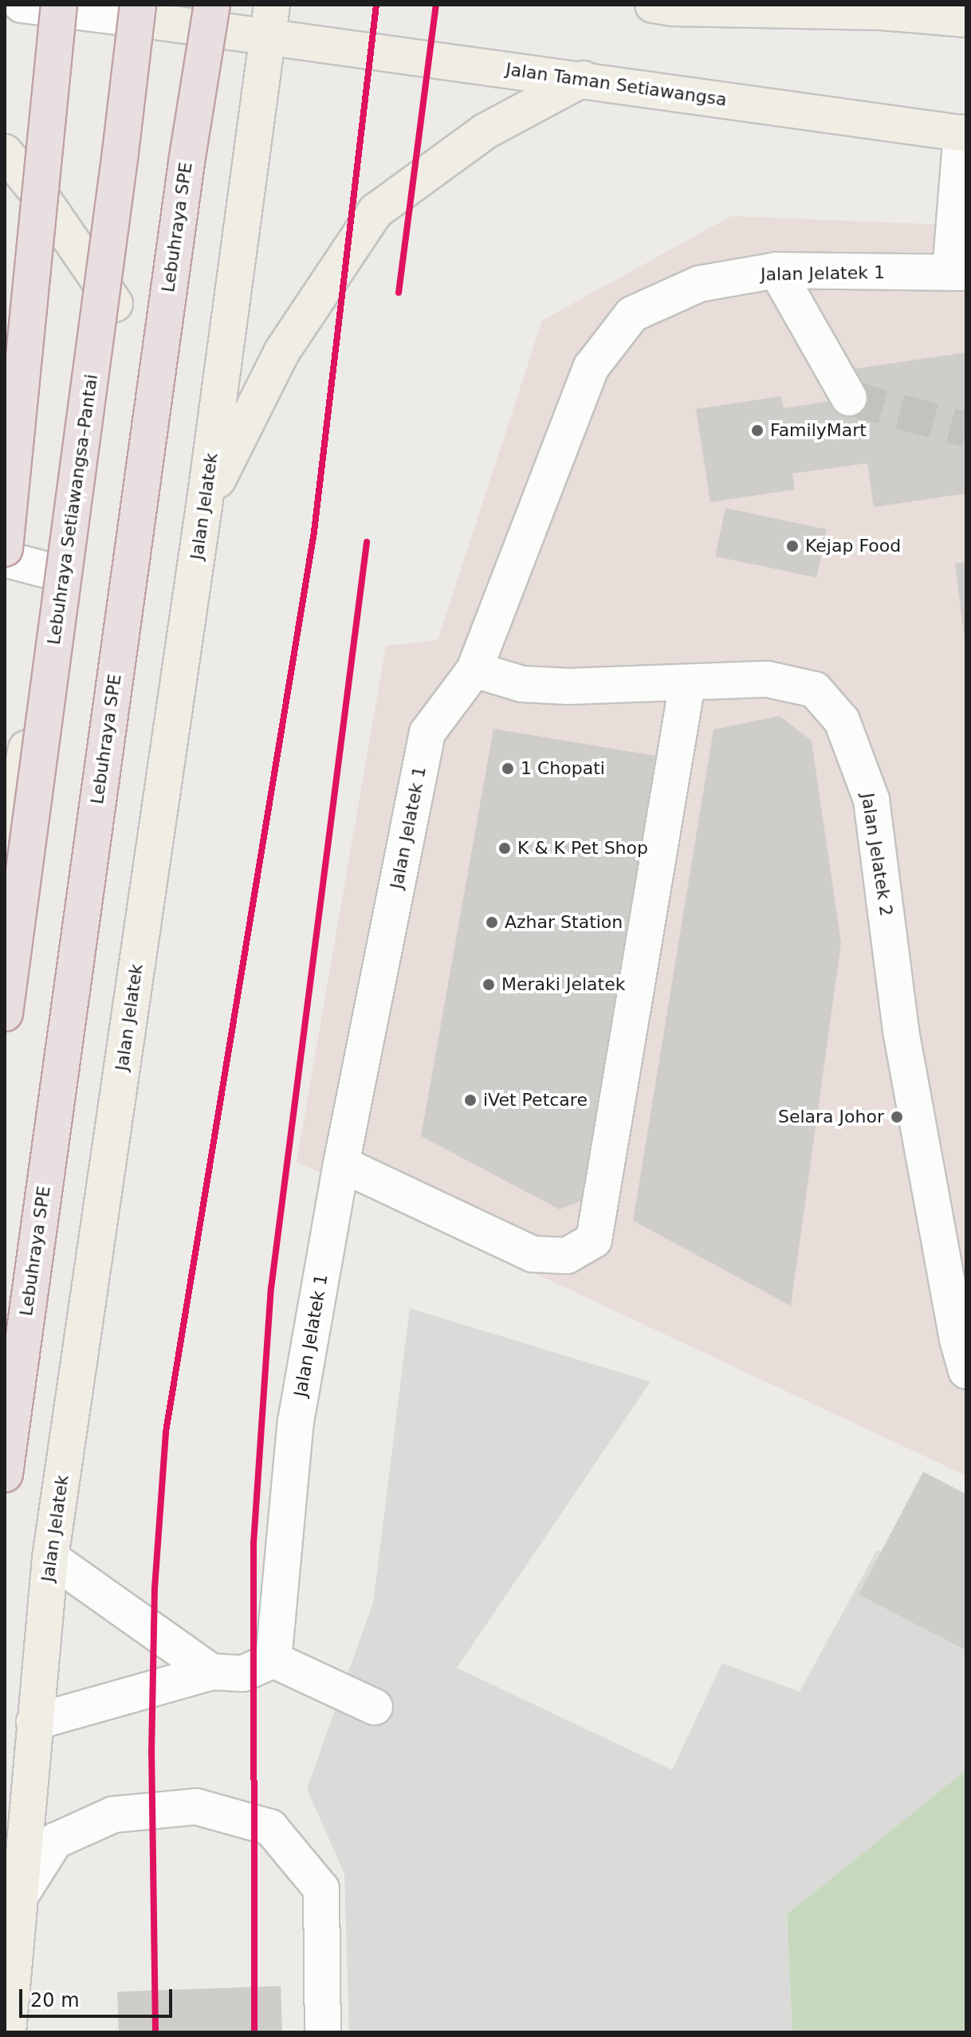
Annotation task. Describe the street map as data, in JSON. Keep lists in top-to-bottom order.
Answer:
{
  "streets": {
    "highway": ["Lebuhraya SPE", "Lebuhraya Setiawangsa–Pantai"],
    "main road": ["Jalan Taman Setiawangsa", "Jalan Jelatek"],
    "street": ["Jalan Jelatek 1", "Jalan Jelatek 2"]
  },
  "crossings": [
    ["Jalan Taman Setiawangsa", "Jalan Jelatek"],
    ["Jalan Taman Setiawangsa", "Lebuhraya Setiawangsa–Pantai"],
    ["Jalan Jelatek 1", "Jalan Jelatek 2"]
  ],
  "places": [
    "FamilyMart",
    "Kejap Food",
    "1 Chopati",
    "K & K Pet Shop",
    "Azhar Station",
    "Meraki Jelatek",
    "iVet Petcare",
    "Selara Johor"
  ],
  "scale_bar": "20 m"
}
